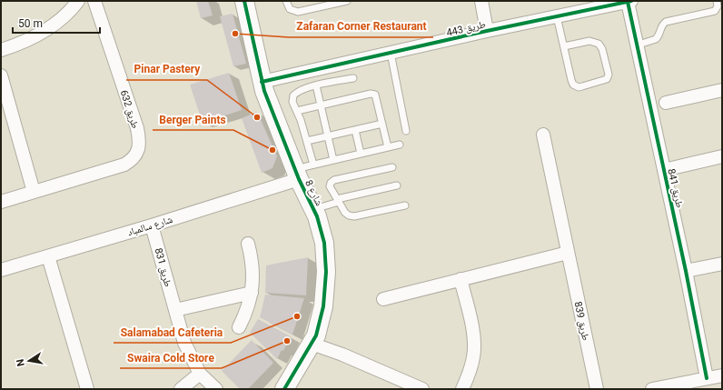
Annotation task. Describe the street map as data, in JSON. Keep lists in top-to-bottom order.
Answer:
{
  "streets": {
    "street": [
      "طريق 443",
      "طريق 632",
      "طريق 841",
      "شارع 8",
      "شارع سالمباد",
      "طريق 831",
      "طريق 839"
    ]
  },
  "crossings": [
    ["طريق 443", "طريق 841"],
    ["طريق 443", "شارع 8"],
    ["شارع 8", "شارع سالمباد"],
    ["شارع سالمباد", "طريق 831"]
  ],
  "places": [
    "Zafaran Corner Restaurant",
    "Pinar Pastery",
    "Berger Paints",
    "Salamabad Cafeteria",
    "Swaira Cold Store"
  ],
  "scale_bar": "50 m",
  "north": "left"
}
